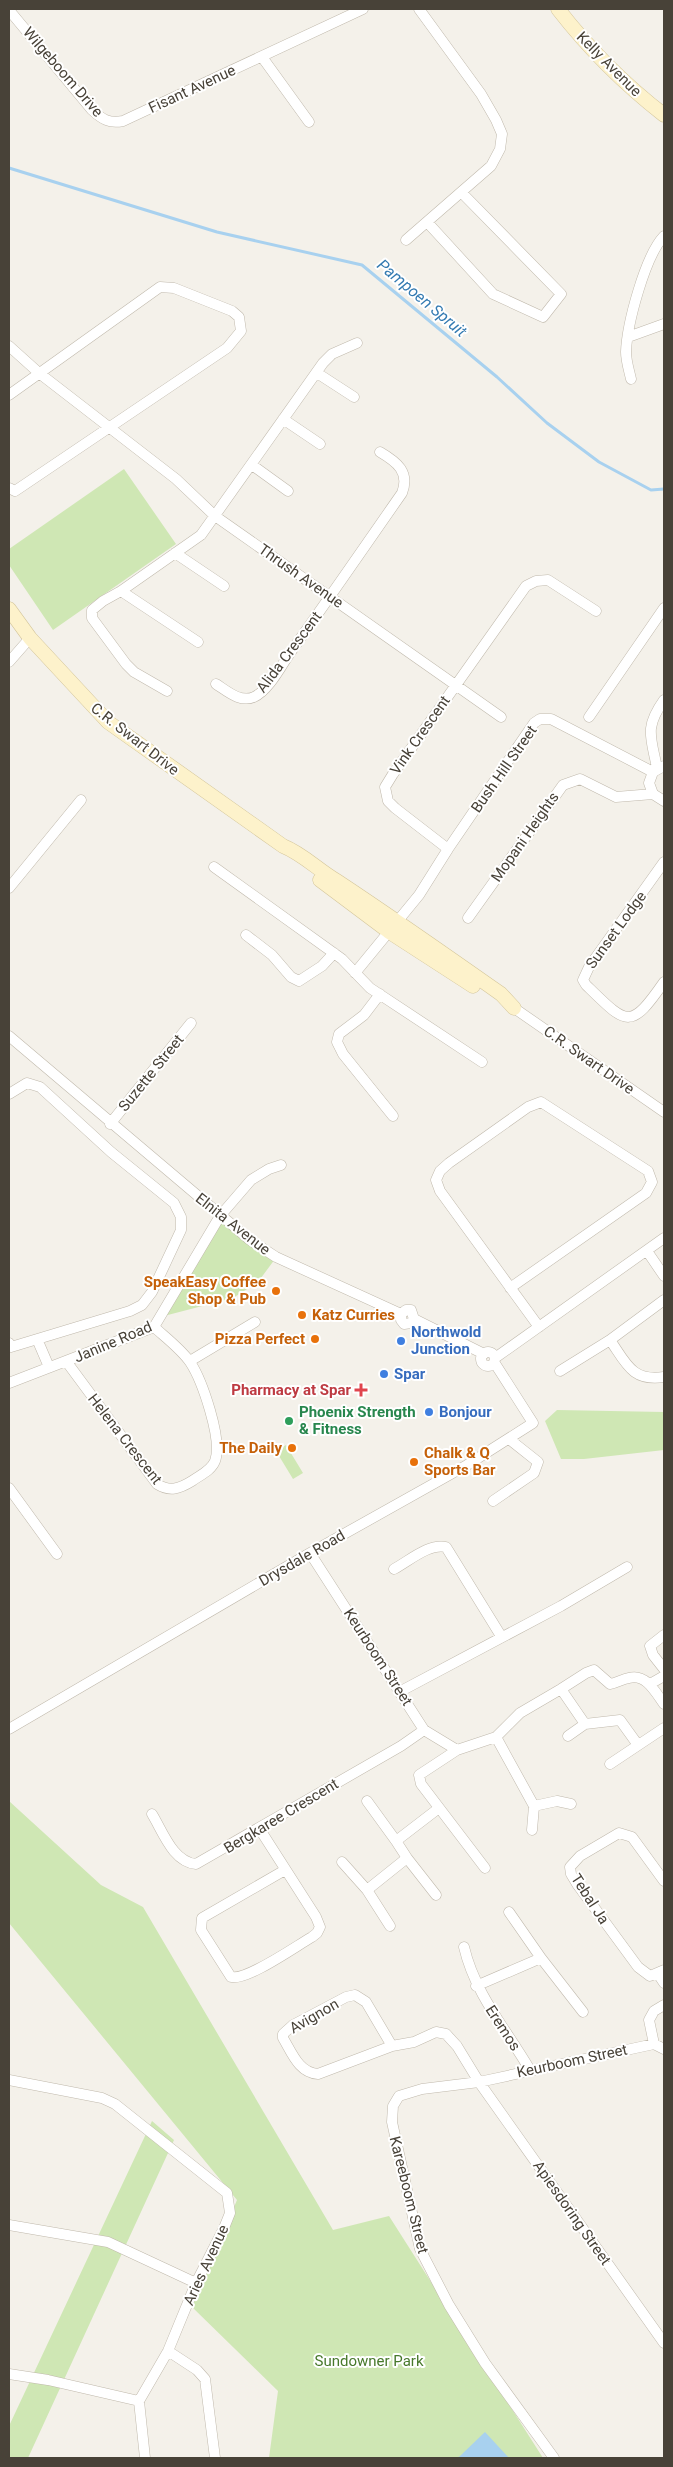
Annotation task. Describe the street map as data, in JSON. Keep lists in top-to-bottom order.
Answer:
{
  "streets": {
    "street": [
      "Kelly Avenue",
      "Wilgeboom Drive",
      "Fisant Avenue",
      "Thrush Avenue",
      "Alida Crescent",
      "Vink Crescent",
      "C.R. Swart Drive",
      "Bush Hill Street",
      "Mopani Heights",
      "Sunset Lodge",
      "Suzette Street",
      "Elnita Avenue",
      "Janine Road",
      "Helena Crescent",
      "Drysdale Road",
      "Keurboom Street",
      "Bergkaree Crescent",
      "Tebal Ja",
      "Avignon",
      "Eremos",
      "Kareeboom Street",
      "Apiesdoring Street",
      "Aries Avenue"
    ]
  },
  "crossings": [
    ["Wilgeboom Drive", "Fisant Avenue"],
    ["Thrush Avenue", "Alida Crescent"],
    ["Thrush Avenue", "Vink Crescent"],
    ["Vink Crescent", "Bush Hill Street"],
    ["Suzette Street", "Elnita Avenue"],
    ["Elnita Avenue", "Janine Road"],
    ["Elnita Avenue", "Drysdale Road"],
    ["Janine Road", "Helena Crescent"],
    ["Drysdale Road", "Keurboom Street"],
    ["Keurboom Street", "Bergkaree Crescent"],
    ["Keurboom Street", "Avignon"],
    ["Keurboom Street", "Eremos"],
    ["Keurboom Street", "Kareeboom Street"],
    ["Keurboom Street", "Apiesdoring Street"],
    ["Avignon", "Kareeboom Street"],
    ["Avignon", "Apiesdoring Street"],
    ["Kareeboom Street", "Apiesdoring Street"]
  ],
  "water": ["Pampoen Spruit"],
  "parks": ["Sundowner Park"],
  "places": {
    "other": [
      "SpeakEasy Coffee Shop & Pub",
      "Katz Curries",
      "Pizza Perfect",
      "Northwold Junction",
      "Spar",
      "Bonjour",
      "Phoenix Strength & Fitness",
      "The Daily",
      "Chalk & Q Sports Bar"
    ],
    "health": ["Pharmacy at Spar"]
  }
}
